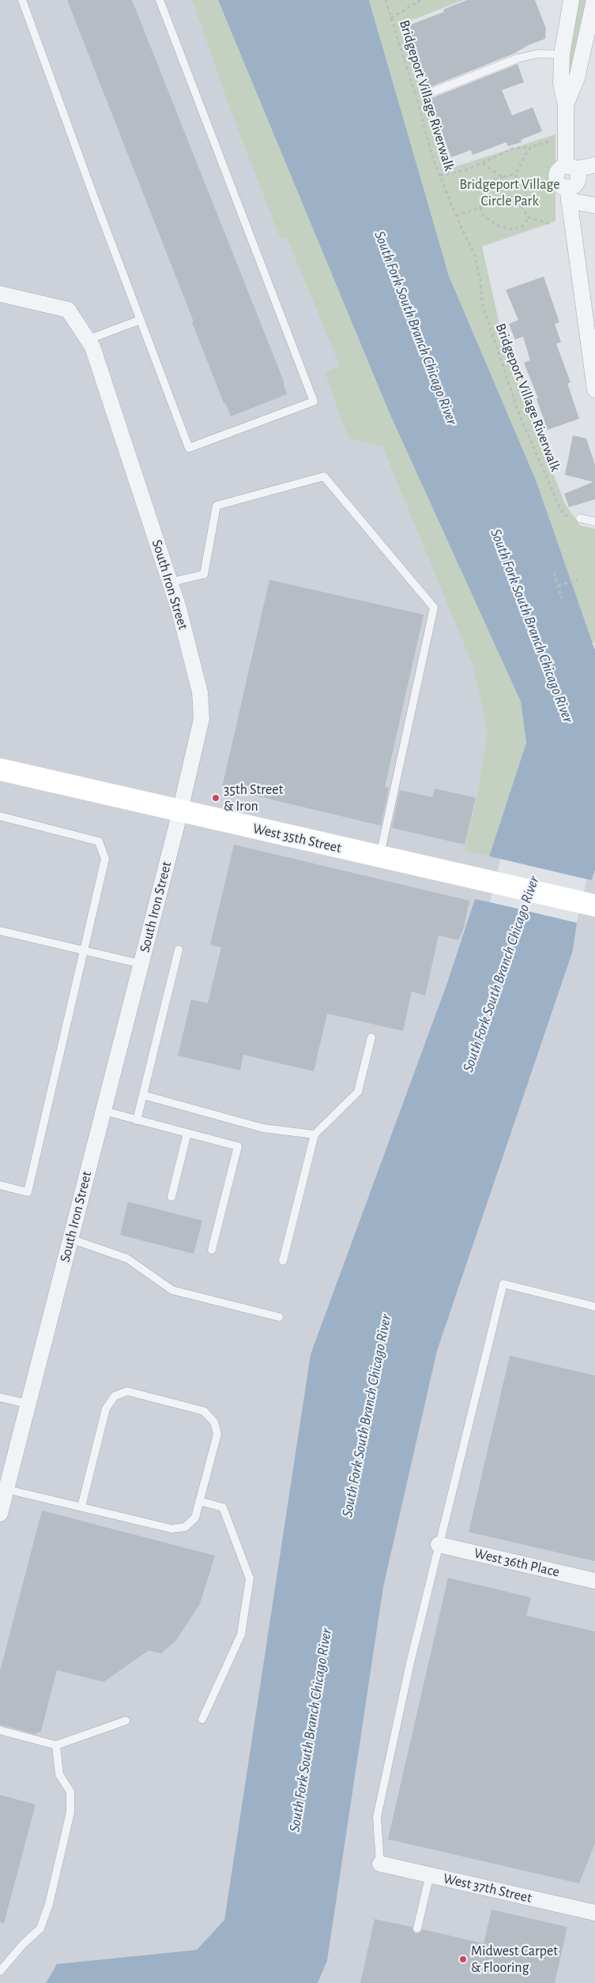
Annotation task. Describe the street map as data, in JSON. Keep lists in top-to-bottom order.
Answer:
{
  "streets": {
    "main road": ["West 35th Street"],
    "street": ["South Iron Street", "West 36th Place", "West 37th Street"],
    "path": ["Bridgeport Village Riverwalk"]
  },
  "crossings": [
    ["South Iron Street", "West 35th Street"]
  ],
  "water": ["South Fork South Branch Chicago River"],
  "parks": ["Bridgeport Village Circle Park"],
  "places": ["35th Street & Iron", "Midwest Carpet & Flooring"]
}
